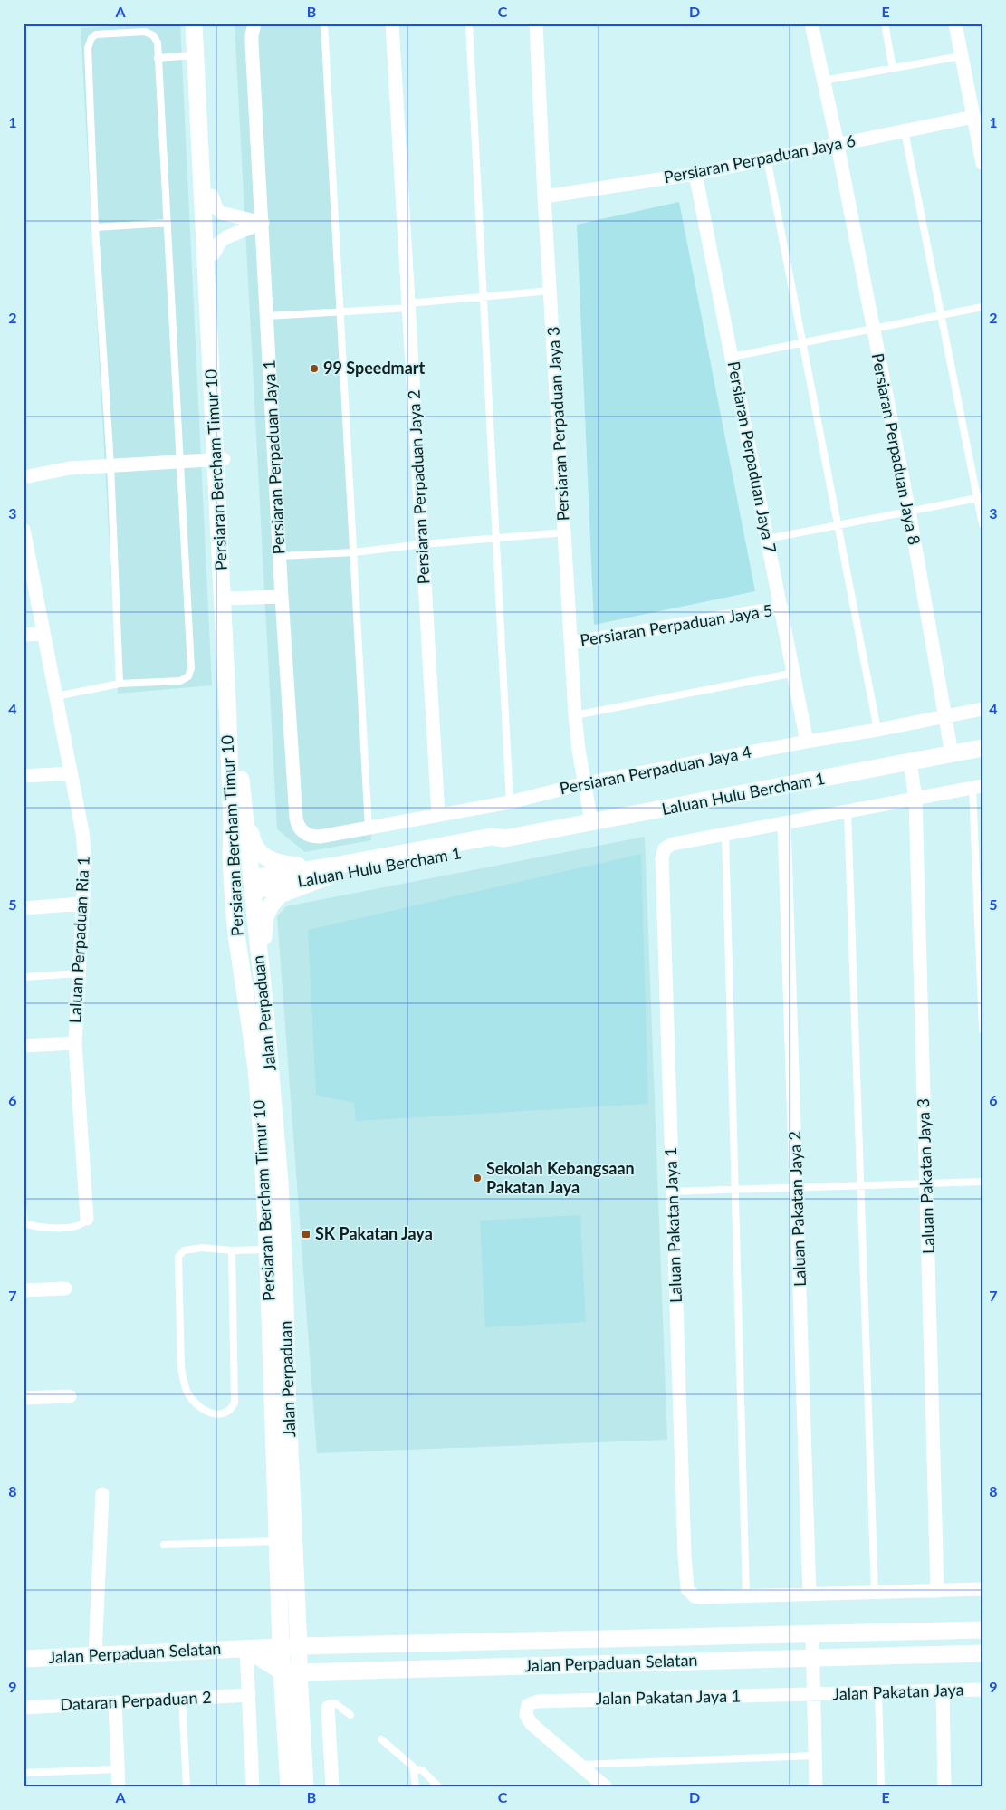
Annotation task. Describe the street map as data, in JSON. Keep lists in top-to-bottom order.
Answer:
{
  "streets": {
    "street": [
      "Persiaran Perpaduan Jaya 6",
      "Persiaran Perpaduan Jaya 3",
      "Persiaran Perpaduan Jaya 8",
      "Persiaran Perpaduan Jaya 1",
      "Persiaran Perpaduan Jaya 7",
      "Persiaran Bercham Timur 10",
      "Persiaran Perpaduan Jaya 2",
      "Persiaran Perpaduan Jaya 5",
      "Persiaran Perpaduan Jaya 4",
      "Laluan Hulu Bercham 1",
      "Laluan Perpaduan Ria 1",
      "Jalan Perpaduan",
      "Laluan Pakatan Jaya 3",
      "Laluan Pakatan Jaya 2",
      "Laluan Pakatan Jaya 1",
      "Jalan Perpaduan Selatan",
      "Jalan Pakatan Jaya",
      "Jalan Pakatan Jaya 1",
      "Dataran Perpaduan 2"
    ]
  },
  "crossings": [
    ["Persiaran Perpaduan Jaya 6", "Persiaran Perpaduan Jaya 3"],
    ["Persiaran Perpaduan Jaya 6", "Persiaran Perpaduan Jaya 8"],
    ["Persiaran Perpaduan Jaya 6", "Persiaran Perpaduan Jaya 7"],
    ["Persiaran Perpaduan Jaya 3", "Persiaran Perpaduan Jaya 5"],
    ["Persiaran Perpaduan Jaya 3", "Persiaran Perpaduan Jaya 4"],
    ["Persiaran Perpaduan Jaya 3", "Laluan Hulu Bercham 1"],
    ["Persiaran Perpaduan Jaya 8", "Persiaran Perpaduan Jaya 4"],
    ["Persiaran Perpaduan Jaya 8", "Laluan Hulu Bercham 1"],
    ["Persiaran Perpaduan Jaya 1", "Persiaran Perpaduan Jaya 4"],
    ["Persiaran Perpaduan Jaya 7", "Persiaran Perpaduan Jaya 5"],
    ["Persiaran Perpaduan Jaya 7", "Persiaran Perpaduan Jaya 4"],
    ["Persiaran Bercham Timur 10", "Laluan Hulu Bercham 1"],
    ["Persiaran Bercham Timur 10", "Jalan Perpaduan"],
    ["Persiaran Bercham Timur 10", "Jalan Perpaduan Selatan"],
    ["Persiaran Perpaduan Jaya 2", "Persiaran Perpaduan Jaya 4"],
    ["Laluan Hulu Bercham 1", "Jalan Perpaduan"],
    ["Laluan Hulu Bercham 1", "Laluan Pakatan Jaya 3"],
    ["Jalan Perpaduan", "Jalan Perpaduan Selatan"],
    ["Jalan Pakatan Jaya", "Jalan Pakatan Jaya 1"]
  ],
  "places": {
    "other": ["99 Speedmart", "Sekolah Kebangsaan Pakatan Jaya"],
    "transit": ["SK Pakatan Jaya"]
  },
  "grid": {
    "columns": [
      "A",
      "B",
      "C",
      "D",
      "E"
    ],
    "rows": [
      "1",
      "2",
      "3",
      "4",
      "5",
      "6",
      "7",
      "8",
      "9"
    ]
  }
}
